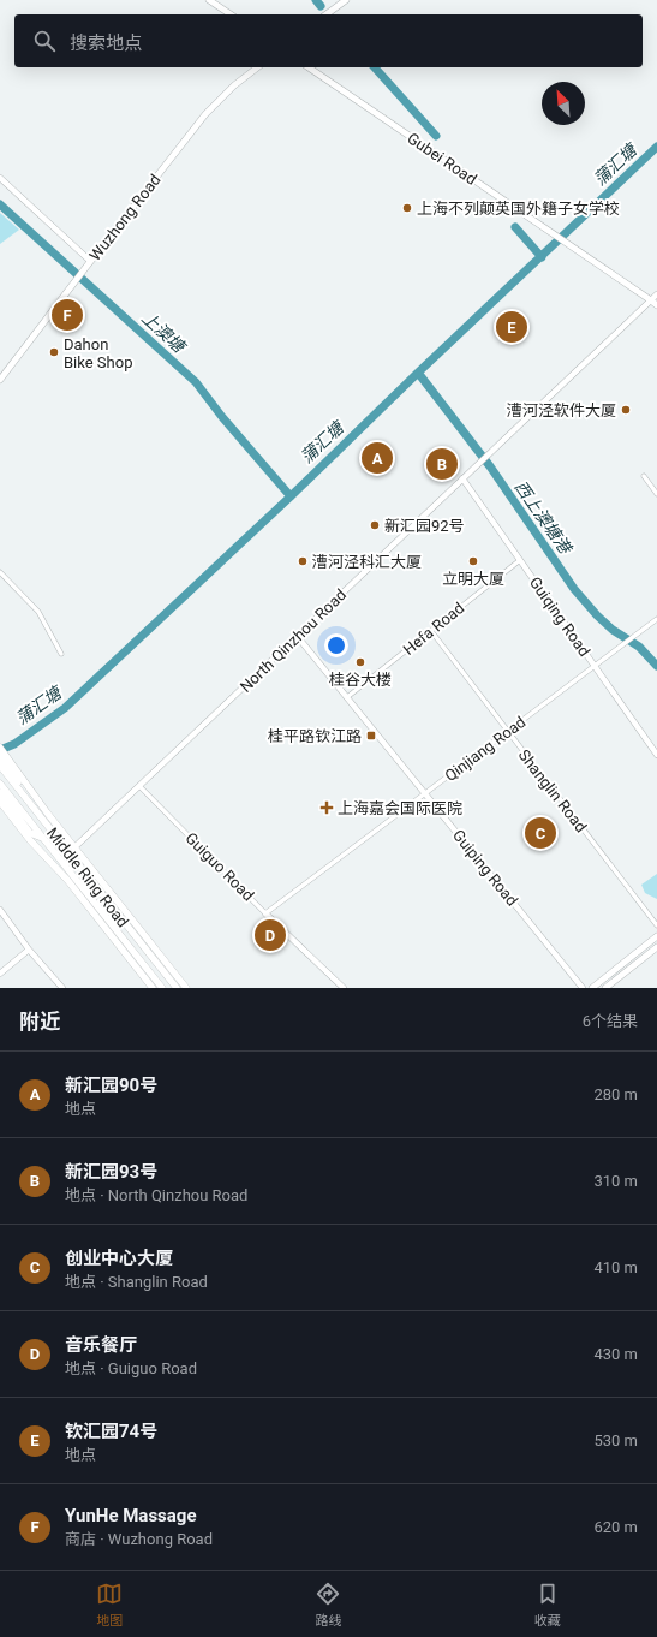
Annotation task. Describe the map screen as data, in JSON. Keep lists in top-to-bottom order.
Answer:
{
  "streets": {
    "main road": ["Gubei Road", "Wuzhong Road", "Middle Ring Road"],
    "street": [
      "Guiqing Road",
      "Hefa Road",
      "North Qinzhou Road",
      "Qinjiang Road",
      "Shanglin Road",
      "Guiguo Road",
      "Guiping Road"
    ]
  },
  "crossings": [
    ["Gubei Road", "North Qinzhou Road"],
    ["Guiqing Road", "Hefa Road"],
    ["Guiqing Road", "North Qinzhou Road"],
    ["Guiqing Road", "Qinjiang Road"],
    ["Hefa Road", "Shanglin Road"],
    ["Hefa Road", "Guiping Road"],
    ["North Qinzhou Road", "Guiguo Road"],
    ["North Qinzhou Road", "Guiping Road"],
    ["Qinjiang Road", "Shanglin Road"],
    ["Qinjiang Road", "Guiguo Road"],
    ["Qinjiang Road", "Guiping Road"]
  ],
  "water": ["蒲汇塘", "上澳塘", "西上澳塘港"],
  "places": {
    "other": [
      "上海不列颠英国外籍子女学校",
      "Dahon Bike Shop",
      "漕河泾软件大厦",
      "新汇园92号",
      "漕河泾科汇大厦",
      "立明大厦",
      "桂谷大楼"
    ],
    "transit": ["桂平路钦江路"],
    "health": ["上海嘉会国际医院"]
  },
  "north": "top left",
  "page": {
    "search": "搜索地点",
    "pins": [
      "F",
      "E",
      "A",
      "B",
      "C",
      "D"
    ],
    "heading": ["附近", "6个结果"],
    "list": [
      {
        "mark": "A",
        "name": "新汇园90号",
        "note": "地点",
        "value": "280 m"
      },
      {
        "mark": "B",
        "name": "新汇园93号",
        "note": "地点 · North Qinzhou Road",
        "value": "310 m"
      },
      {
        "mark": "C",
        "name": "创业中心大厦",
        "note": "地点 · Shanglin Road",
        "value": "410 m"
      },
      {
        "mark": "D",
        "name": "音乐餐厅",
        "note": "地点 · Guiguo Road",
        "value": "430 m"
      },
      {
        "mark": "E",
        "name": "钦汇园74号",
        "note": "地点",
        "value": "530 m"
      },
      {
        "mark": "F",
        "name": "YunHe Massage",
        "note": "商店 · Wuzhong Road",
        "value": "620 m"
      }
    ],
    "nav": ["地图", "路线", "收藏"]
  }
}
